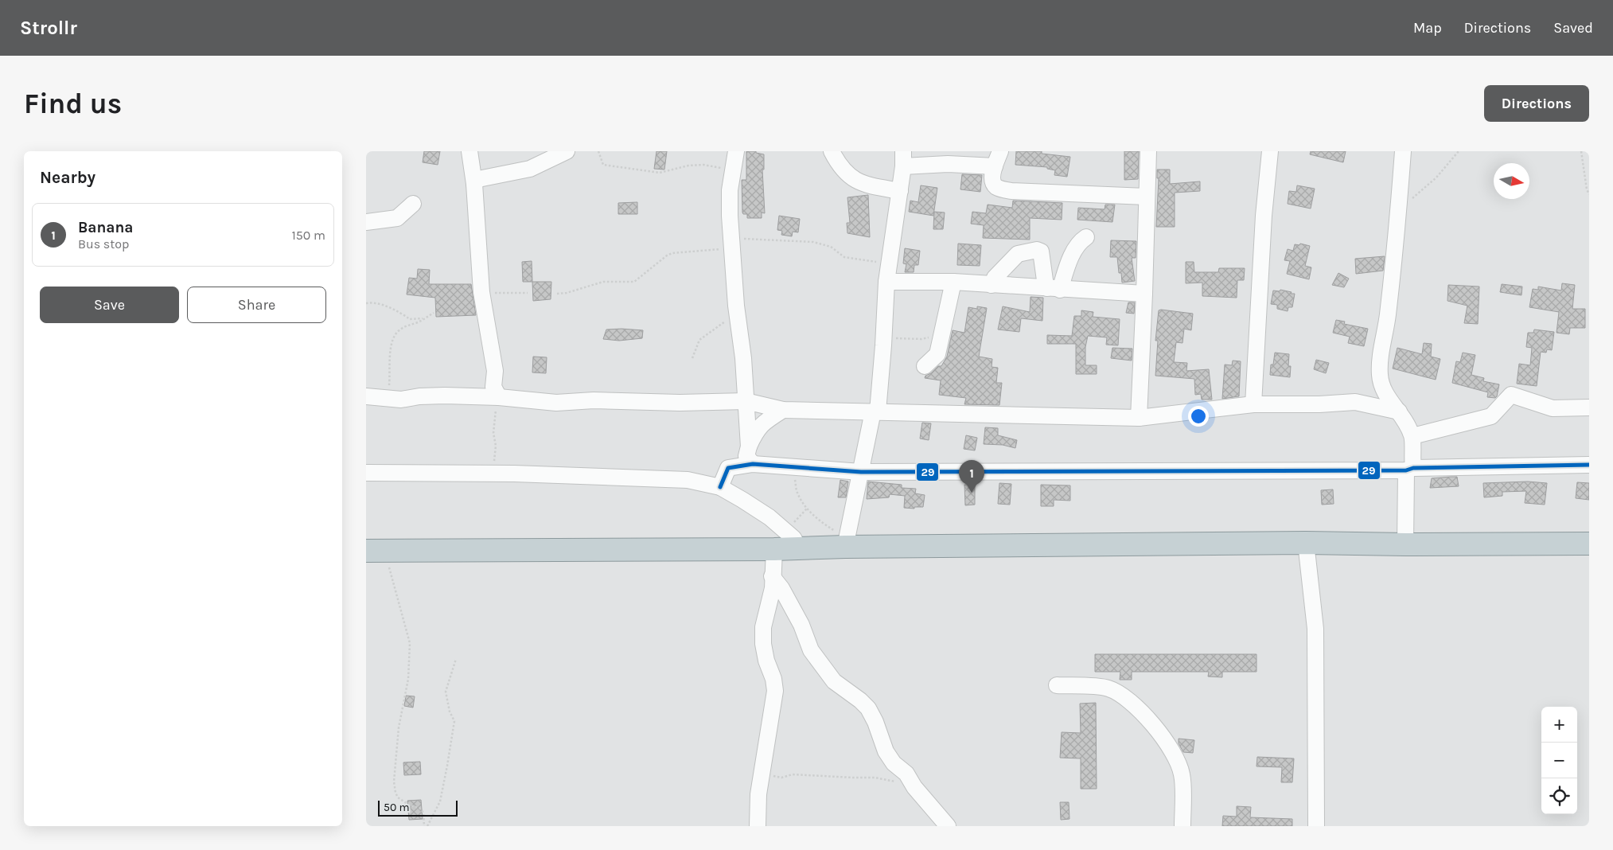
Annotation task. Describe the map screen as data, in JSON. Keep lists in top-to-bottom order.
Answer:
{
  "lines": ["transit line 29"],
  "scale_bar": "50 m",
  "north": "right",
  "page": {
    "header": "Strollr",
    "nav": ["Map", "Directions", "Saved"],
    "buttons": [
      "Directions",
      ["Save", "Share"]
    ],
    "title": "Find us",
    "heading": "Nearby",
    "list": [
      {
        "mark": "1",
        "name": "Banana",
        "note": "Bus stop",
        "value": "150 m"
      }
    ],
    "pins": "1",
    "map_buttons": ["+", "−"],
    "scale": "50 m"
  }
}
